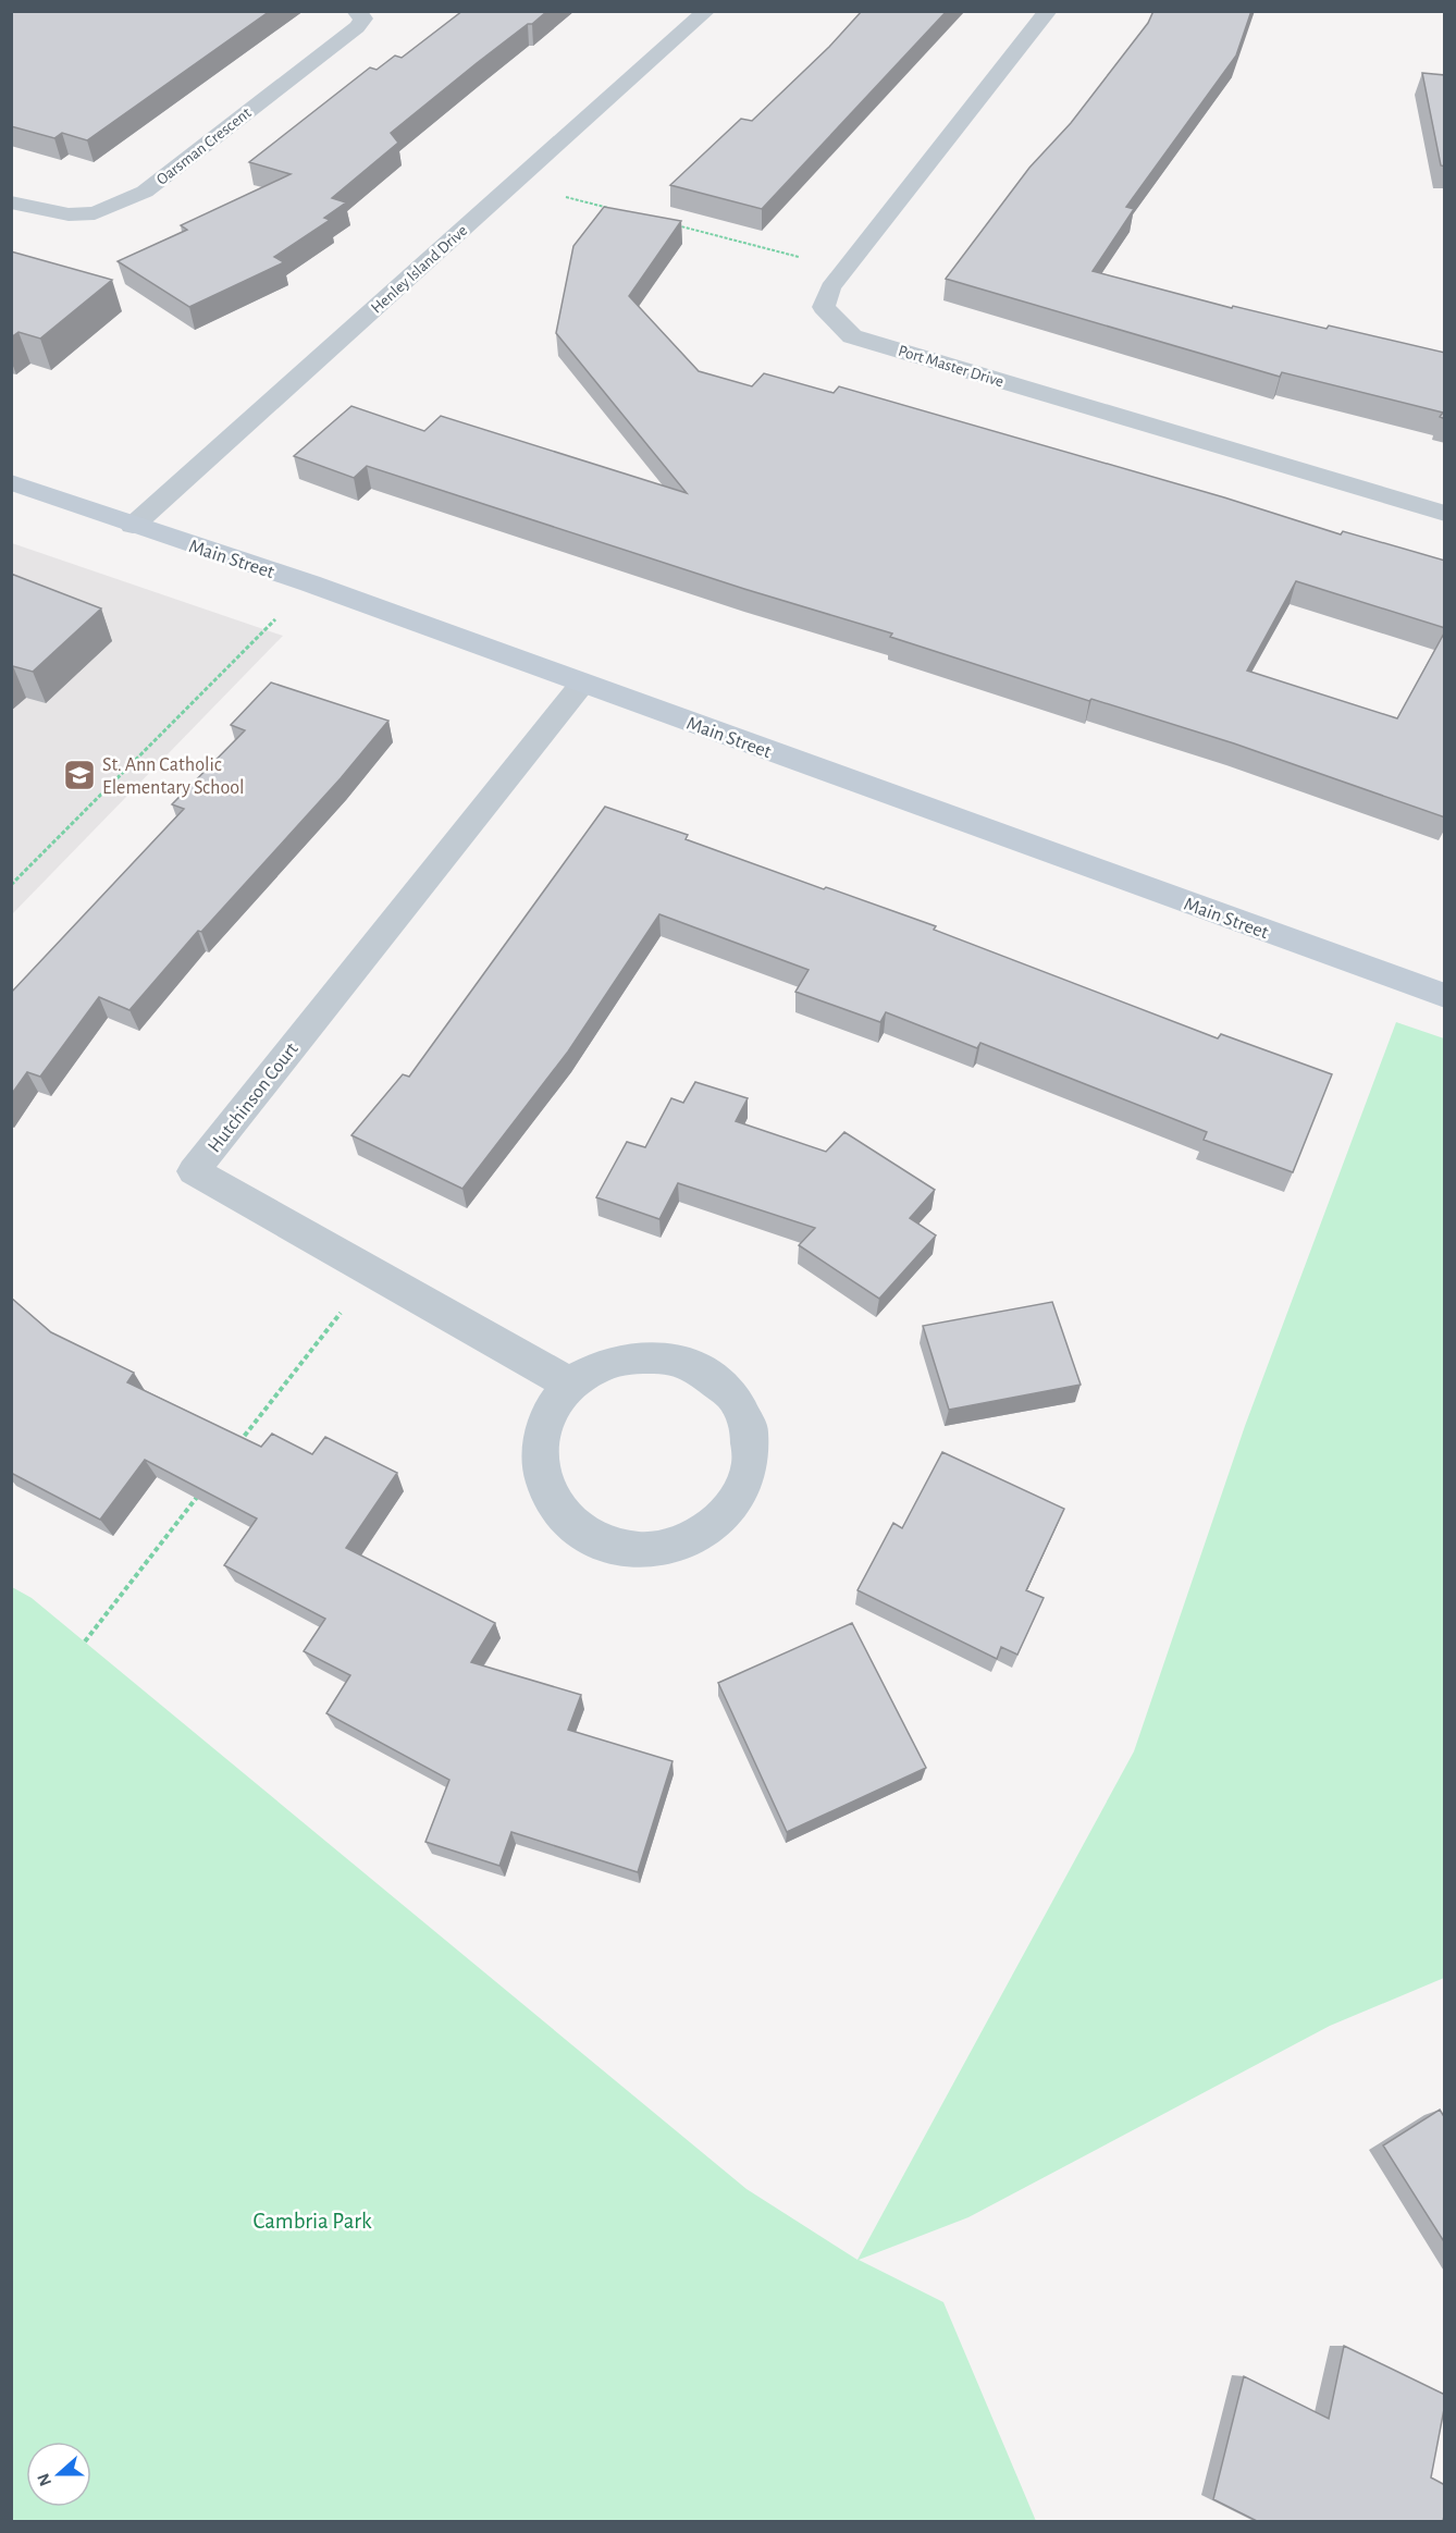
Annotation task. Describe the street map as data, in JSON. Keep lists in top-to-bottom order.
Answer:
{
  "streets": {
    "main road": ["Main Street"],
    "street": [
      "Oarsman Crescent",
      "Henley Island Drive",
      "Port Master Drive",
      "Hutchinson Court"
    ]
  },
  "crossings": [
    ["Henley Island Drive", "Main Street"],
    ["Main Street", "Hutchinson Court"]
  ],
  "parks": ["Cambria Park"],
  "places": {
    "school or university": ["St. Ann Catholic Elementary School"]
  },
  "north": "left"
}
